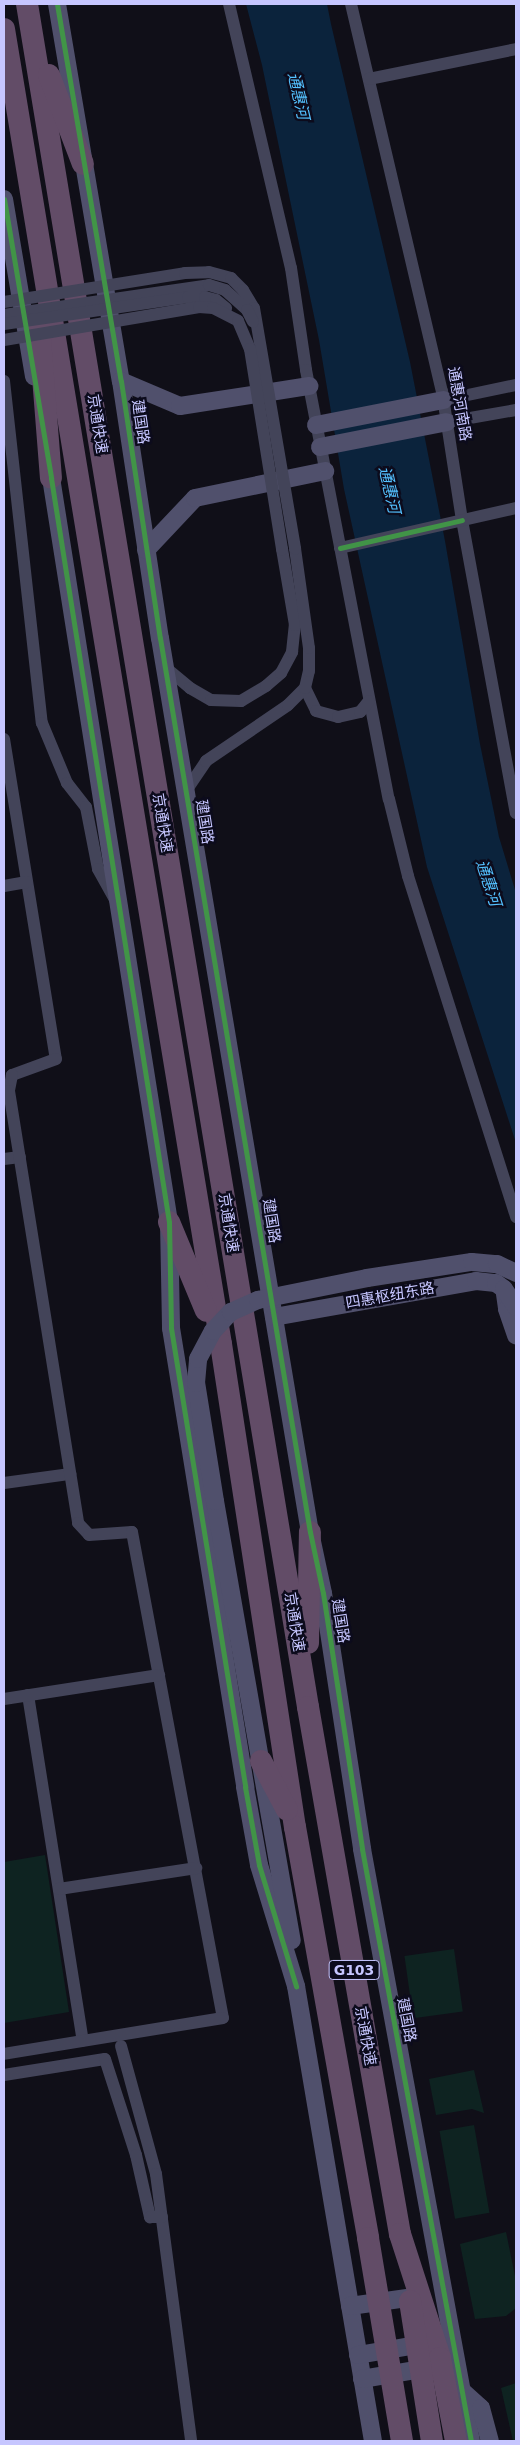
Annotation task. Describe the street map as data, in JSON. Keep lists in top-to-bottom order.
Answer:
{
  "streets": {
    "highway": ["京通快速", "G103"],
    "main road": ["建国路", "四惠枢纽东路"],
    "street": ["通惠河南路"]
  },
  "crossings": [
    ["建国路", "四惠枢纽东路"]
  ],
  "water": ["通惠河"]
}
